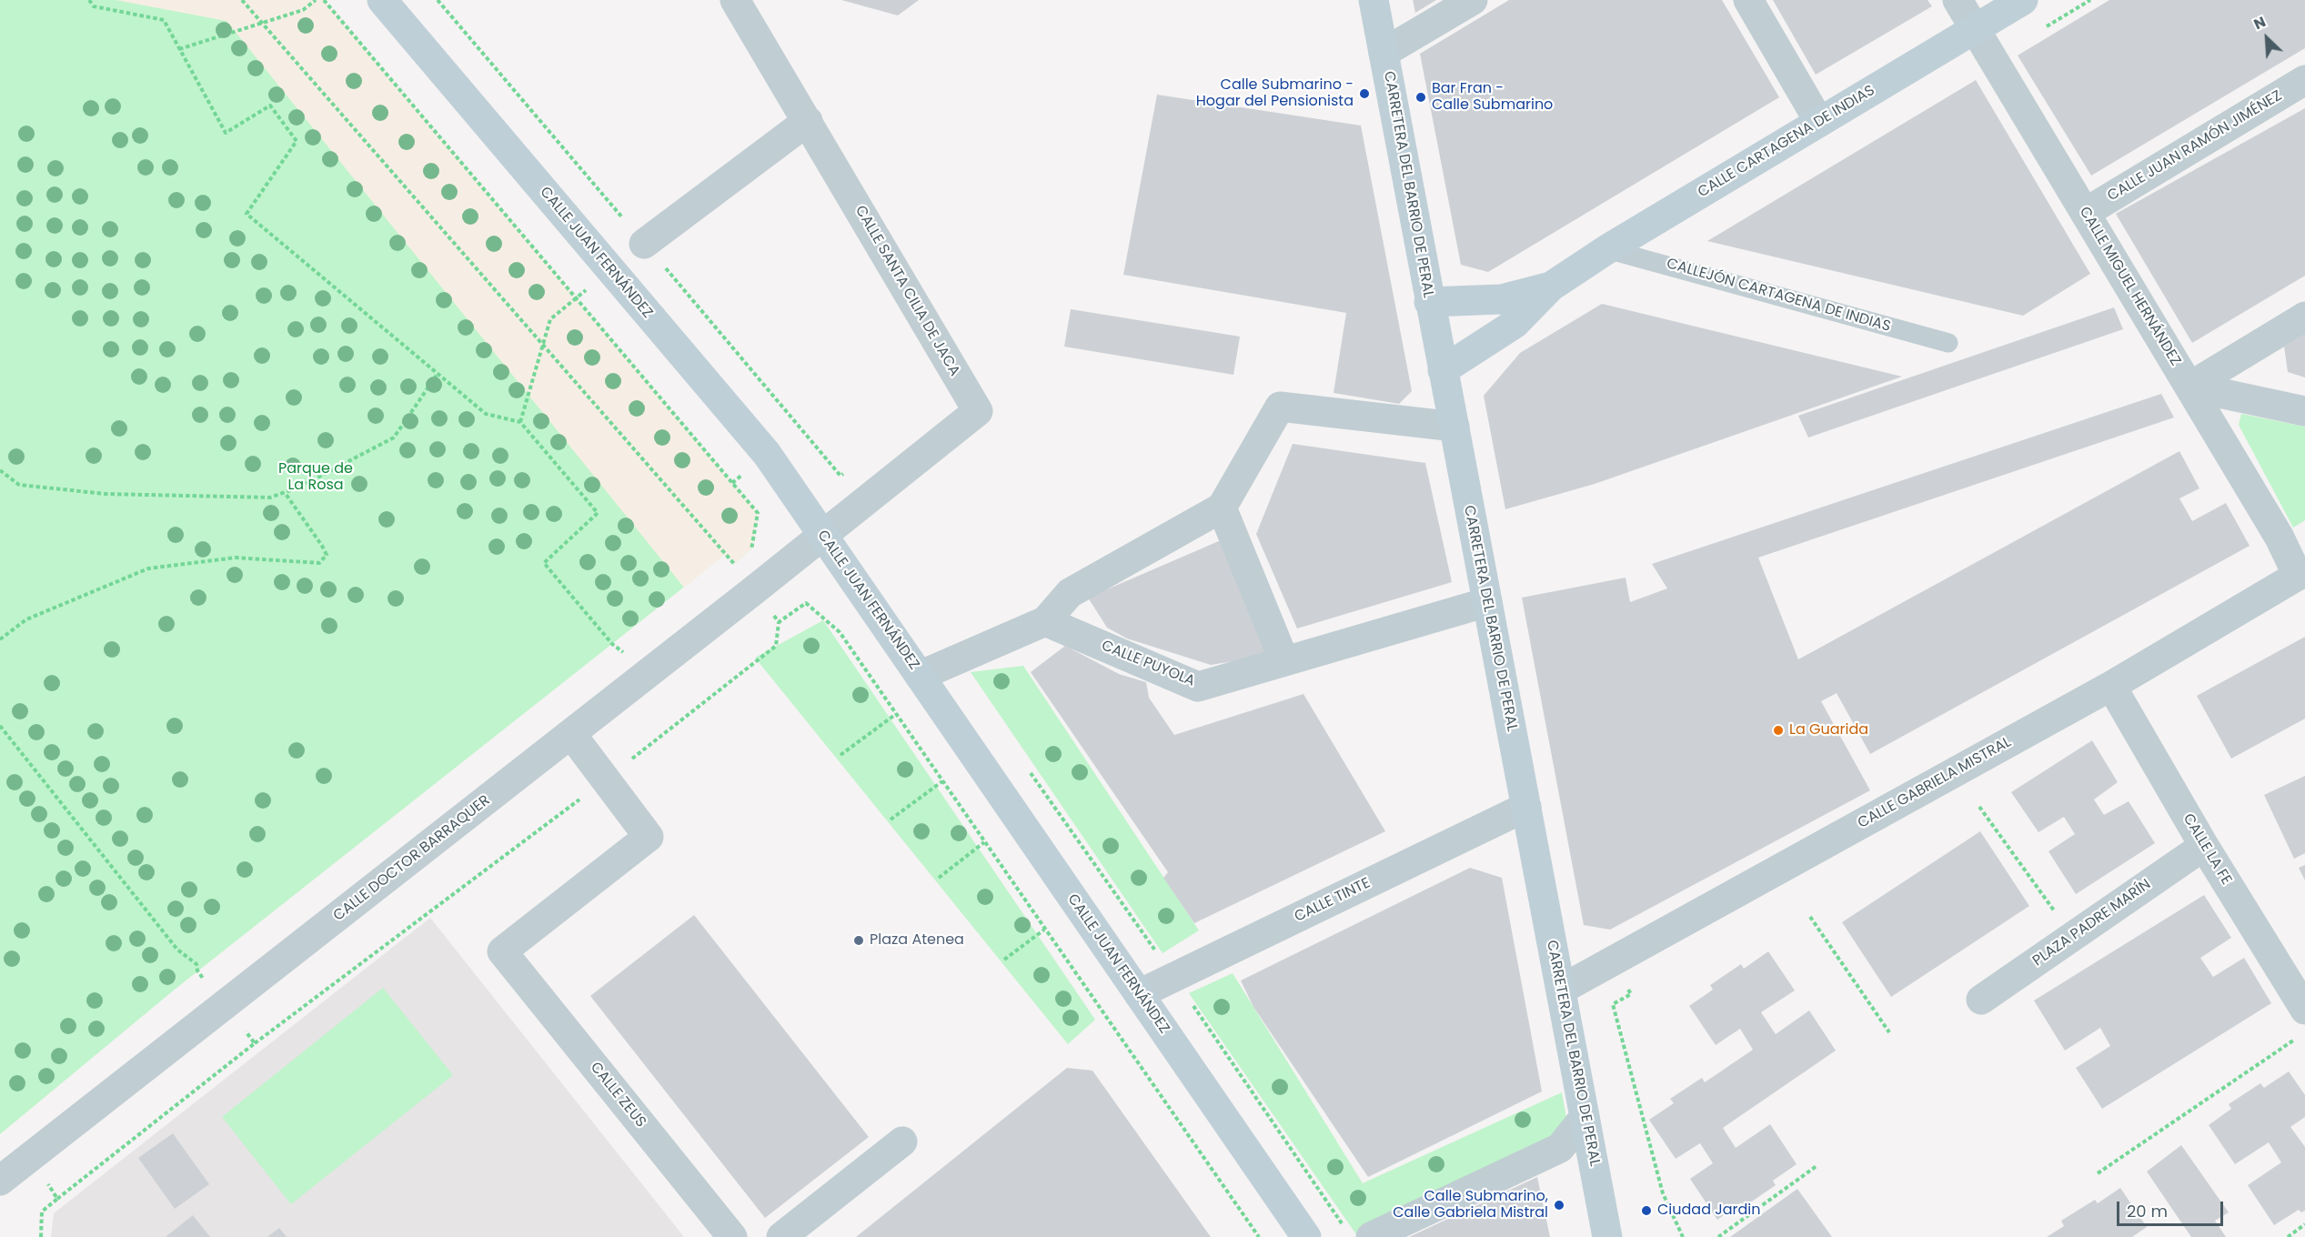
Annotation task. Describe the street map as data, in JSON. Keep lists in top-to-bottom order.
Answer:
{
  "streets": {
    "street": [
      "CALLE CARTAGENA DE INDIAS",
      "CALLE JUAN RAMÓN JIMÉNEZ",
      "CARRETERA DEL BARRIO DE PERAL",
      "CALLE JUAN FERNÁNDEZ",
      "CALLE MIGUEL HERNÁNDEZ",
      "CALLE SANTA CILIA DE JACA",
      "CALLE PUYOLA",
      "CALLE GABRIELA MISTRAL",
      "CALLE LA FE",
      "CALLE DOCTOR BARRAQUER",
      "CALLE TINTE",
      "PLAZA PADRE MARÍN",
      "CALLE ZEUS"
    ],
    "lane": ["CALLEJÓN CARTAGENA DE INDIAS"]
  },
  "crossings": [
    ["CALLE CARTAGENA DE INDIAS", "CARRETERA DEL BARRIO DE PERAL"],
    ["CALLE CARTAGENA DE INDIAS", "CALLE MIGUEL HERNÁNDEZ"],
    ["CALLE CARTAGENA DE INDIAS", "CALLEJÓN CARTAGENA DE INDIAS"],
    ["CALLE JUAN RAMÓN JIMÉNEZ", "CALLE MIGUEL HERNÁNDEZ"],
    ["CARRETERA DEL BARRIO DE PERAL", "CALLE PUYOLA"],
    ["CARRETERA DEL BARRIO DE PERAL", "CALLE GABRIELA MISTRAL"],
    ["CARRETERA DEL BARRIO DE PERAL", "CALLE TINTE"],
    ["CALLE JUAN FERNÁNDEZ", "CALLE SANTA CILIA DE JACA"],
    ["CALLE JUAN FERNÁNDEZ", "CALLE DOCTOR BARRAQUER"],
    ["CALLE JUAN FERNÁNDEZ", "CALLE TINTE"],
    ["CALLE MIGUEL HERNÁNDEZ", "CALLE GABRIELA MISTRAL"],
    ["CALLE SANTA CILIA DE JACA", "CALLE DOCTOR BARRAQUER"],
    ["CALLE GABRIELA MISTRAL", "CALLE LA FE"],
    ["CALLE LA FE", "PLAZA PADRE MARÍN"]
  ],
  "parks": ["Parque de La Rosa"],
  "places": [
    "Calle Submarino - Hogar del Pensionista",
    "Bar Fran - Calle Submarino",
    "La Guarida",
    "Plaza Atenea",
    "Calle Submarino, Calle Gabriela Mistral",
    "Ciudad Jardin"
  ],
  "scale_bar": "20 m",
  "north": "top left"
}
